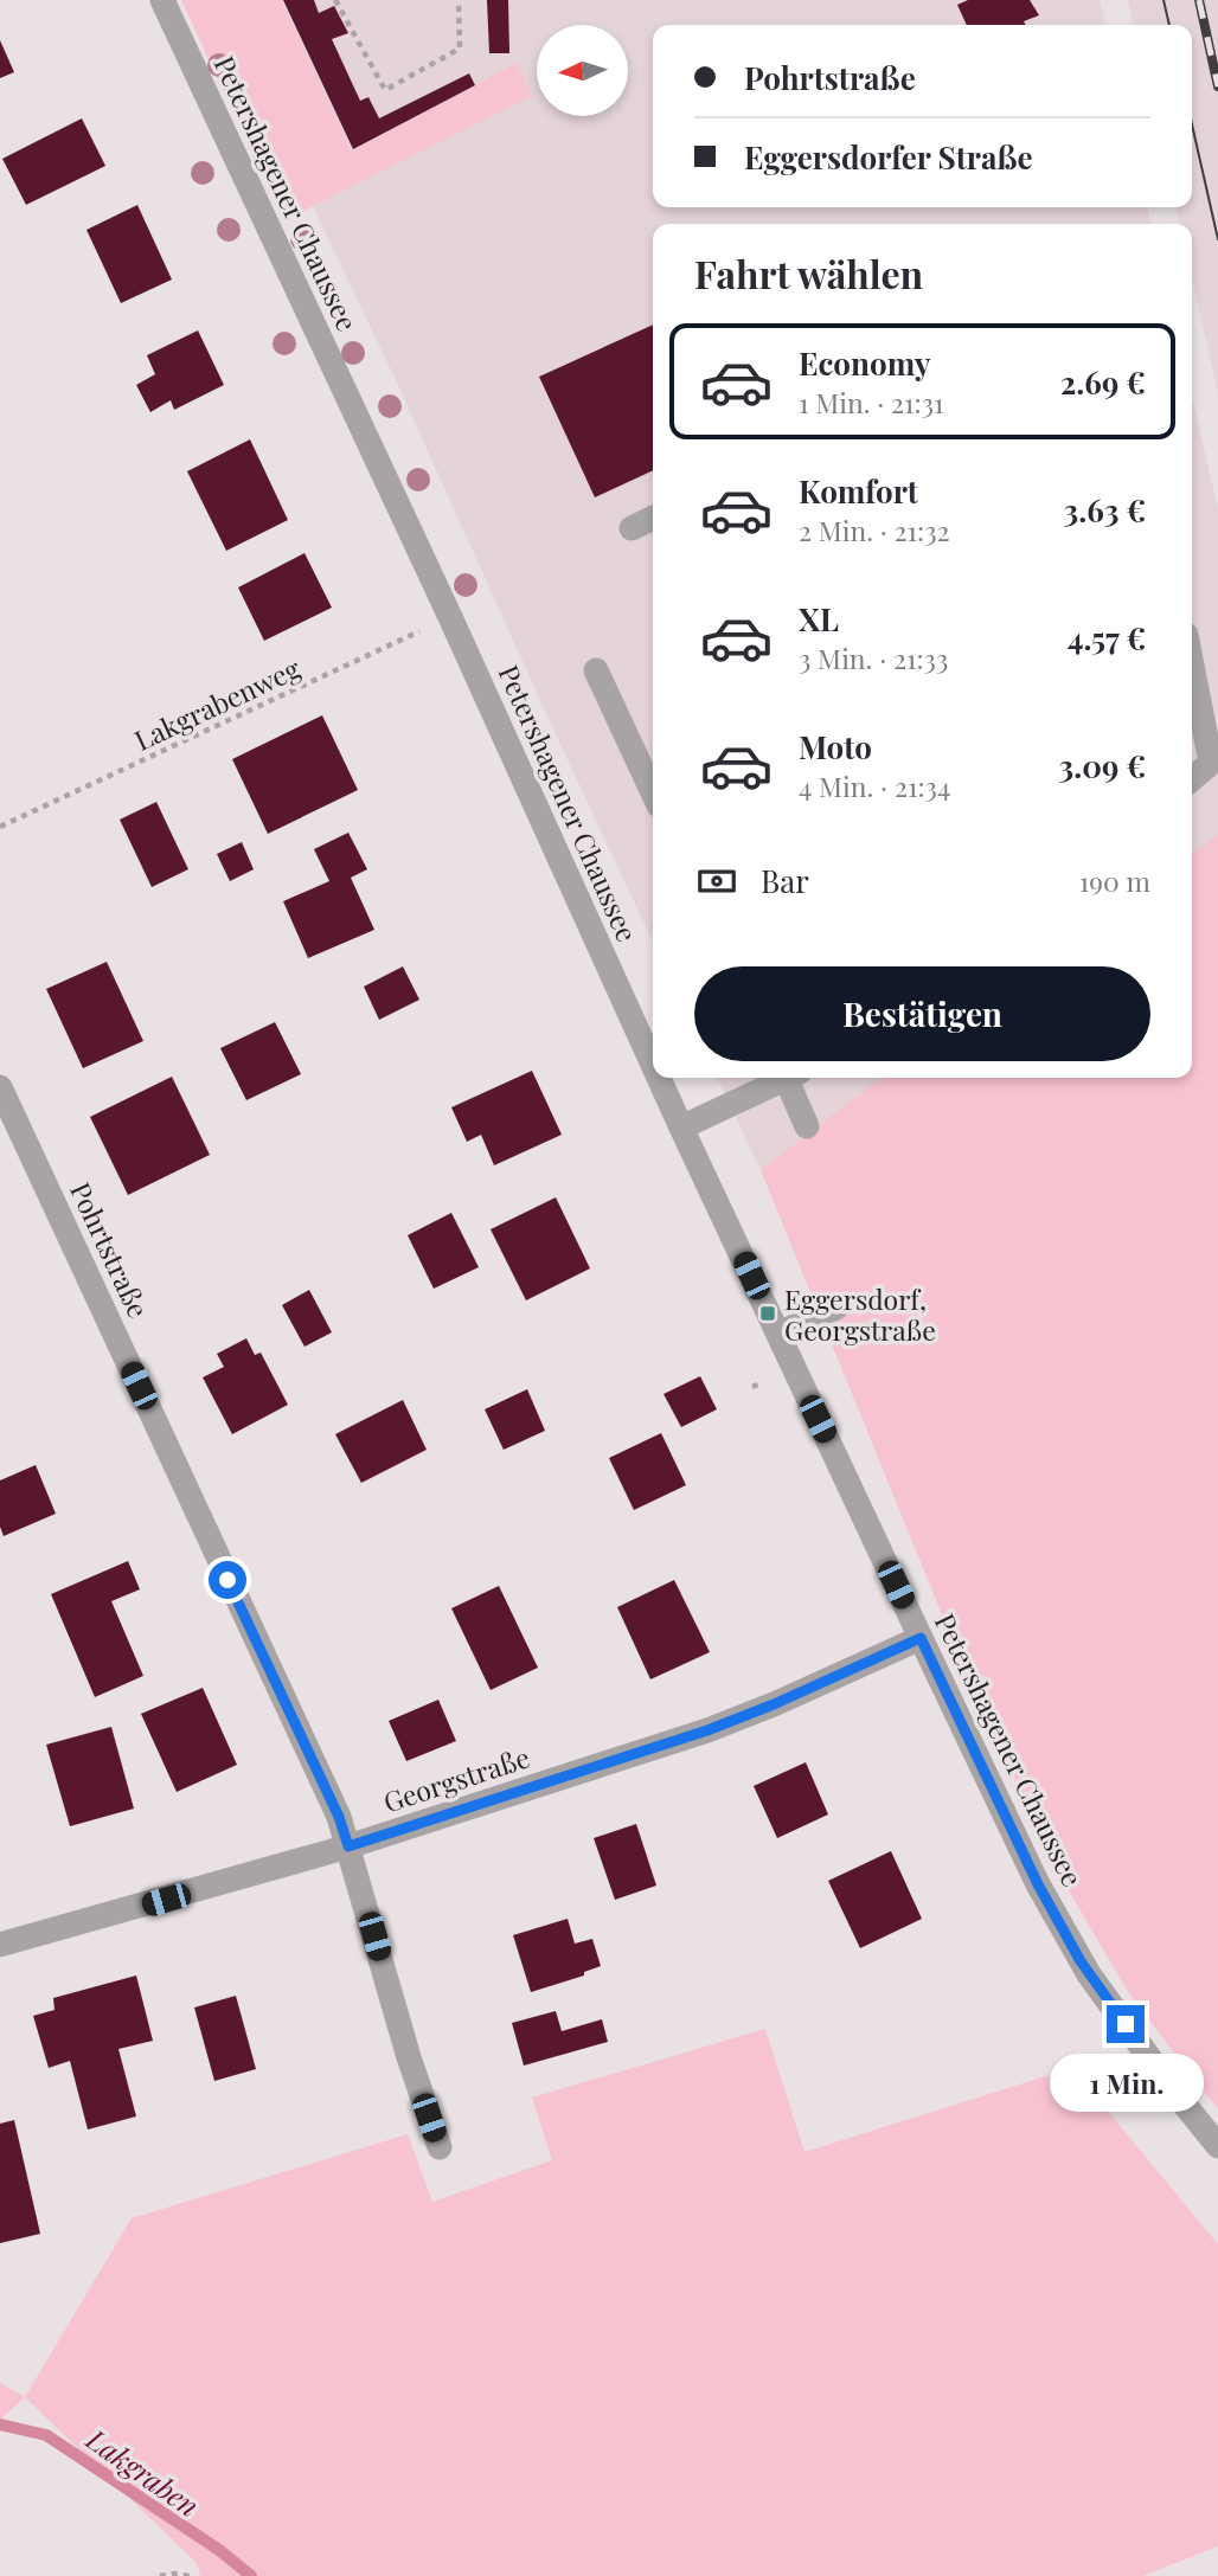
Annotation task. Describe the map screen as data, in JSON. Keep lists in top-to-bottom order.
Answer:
{
  "streets": {
    "street": ["Petershagener Chaussee", "Pohrtstraße", "Georgstraße"],
    "path": ["Lakgrabenweg"]
  },
  "crossings": [
    ["Petershagener Chaussee", "Lakgrabenweg"],
    ["Petershagener Chaussee", "Georgstraße"],
    ["Pohrtstraße", "Georgstraße"]
  ],
  "water": ["Lakgraben"],
  "places": {
    "transit": ["Eggersdorf, Georgstraße"]
  },
  "north": "left",
  "page": {
    "banner": ["Pohrtstraße", "Eggersdorfer Straße"],
    "heading": "Fahrt wählen",
    "list": [
      {
        "name": "Economy",
        "note": "1 Min. · 21:31",
        "value": "2.69 €"
      },
      {
        "name": "Komfort",
        "note": "2 Min. · 21:32",
        "value": "3.63 €"
      },
      {
        "name": "XL",
        "note": "3 Min. · 21:33",
        "value": "4.57 €"
      },
      {
        "name": "Moto",
        "note": "4 Min. · 21:34",
        "value": "3.09 €"
      }
    ],
    "pay": ["Bar", "190 m"],
    "buttons": "Bestätigen",
    "bubble": "1 Min."
  }
}
